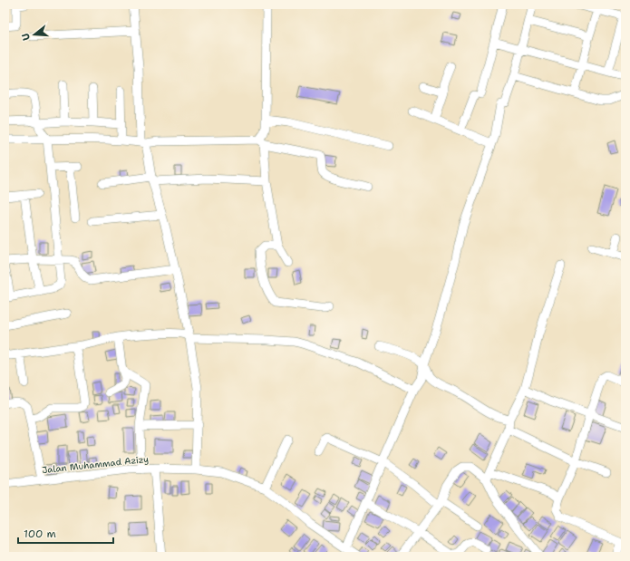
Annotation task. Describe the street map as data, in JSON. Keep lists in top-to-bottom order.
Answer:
{
  "streets": {
    "street": ["Jalan Muhammad Azizy"]
  },
  "scale_bar": "100 m",
  "north": "left"
}
